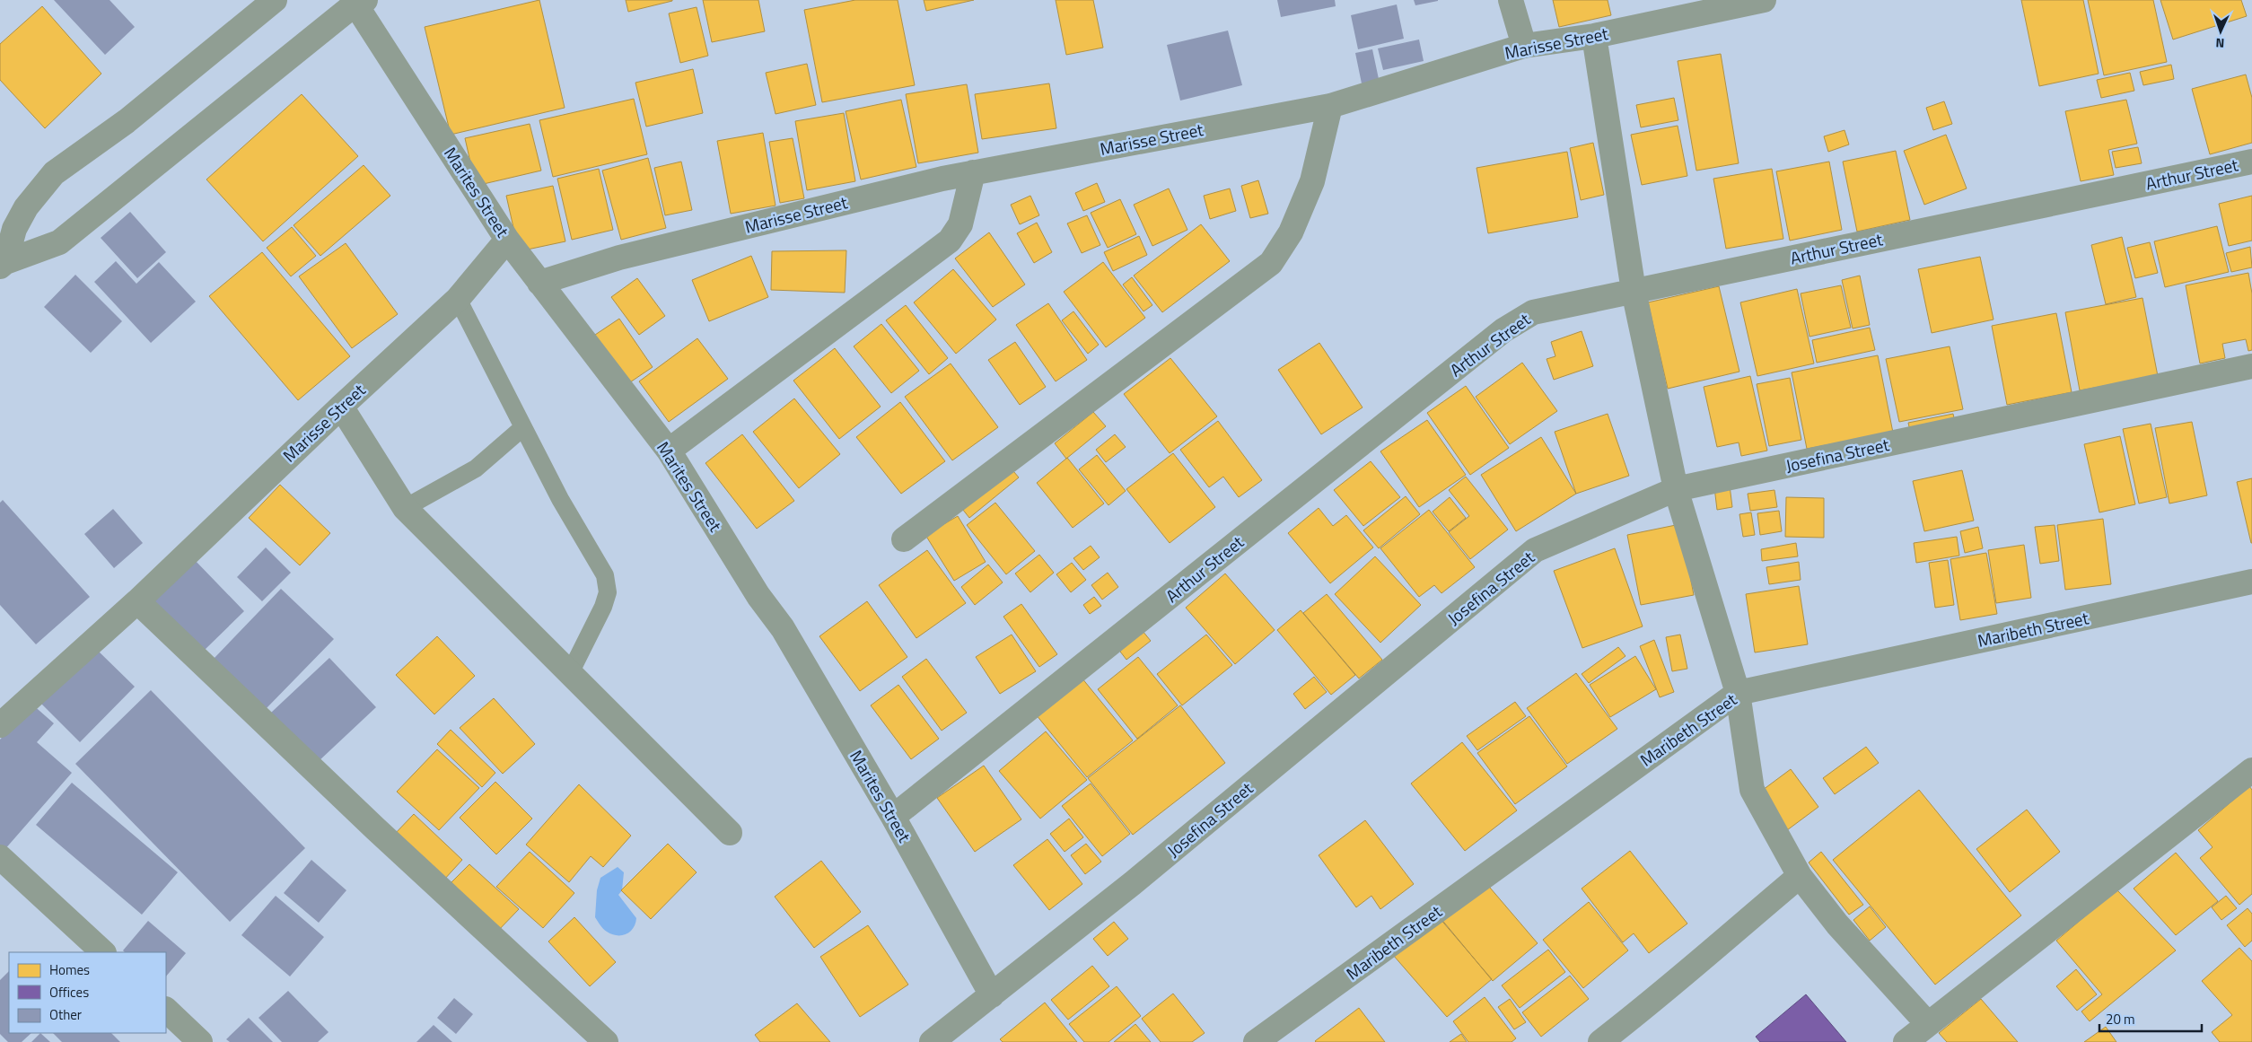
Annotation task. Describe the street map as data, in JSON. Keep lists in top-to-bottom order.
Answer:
{
  "streets": {
    "street": [
      "Marisse Street",
      "Arthur Street",
      "Marites Street",
      "Josefina Street",
      "Maribeth Street"
    ]
  },
  "crossings": [
    ["Marisse Street", "Marites Street"],
    ["Arthur Street", "Marites Street"],
    ["Marites Street", "Josefina Street"]
  ],
  "legend": ["Homes", "Offices", "Other"],
  "scale_bar": "20 m",
  "north": "bottom"
}
